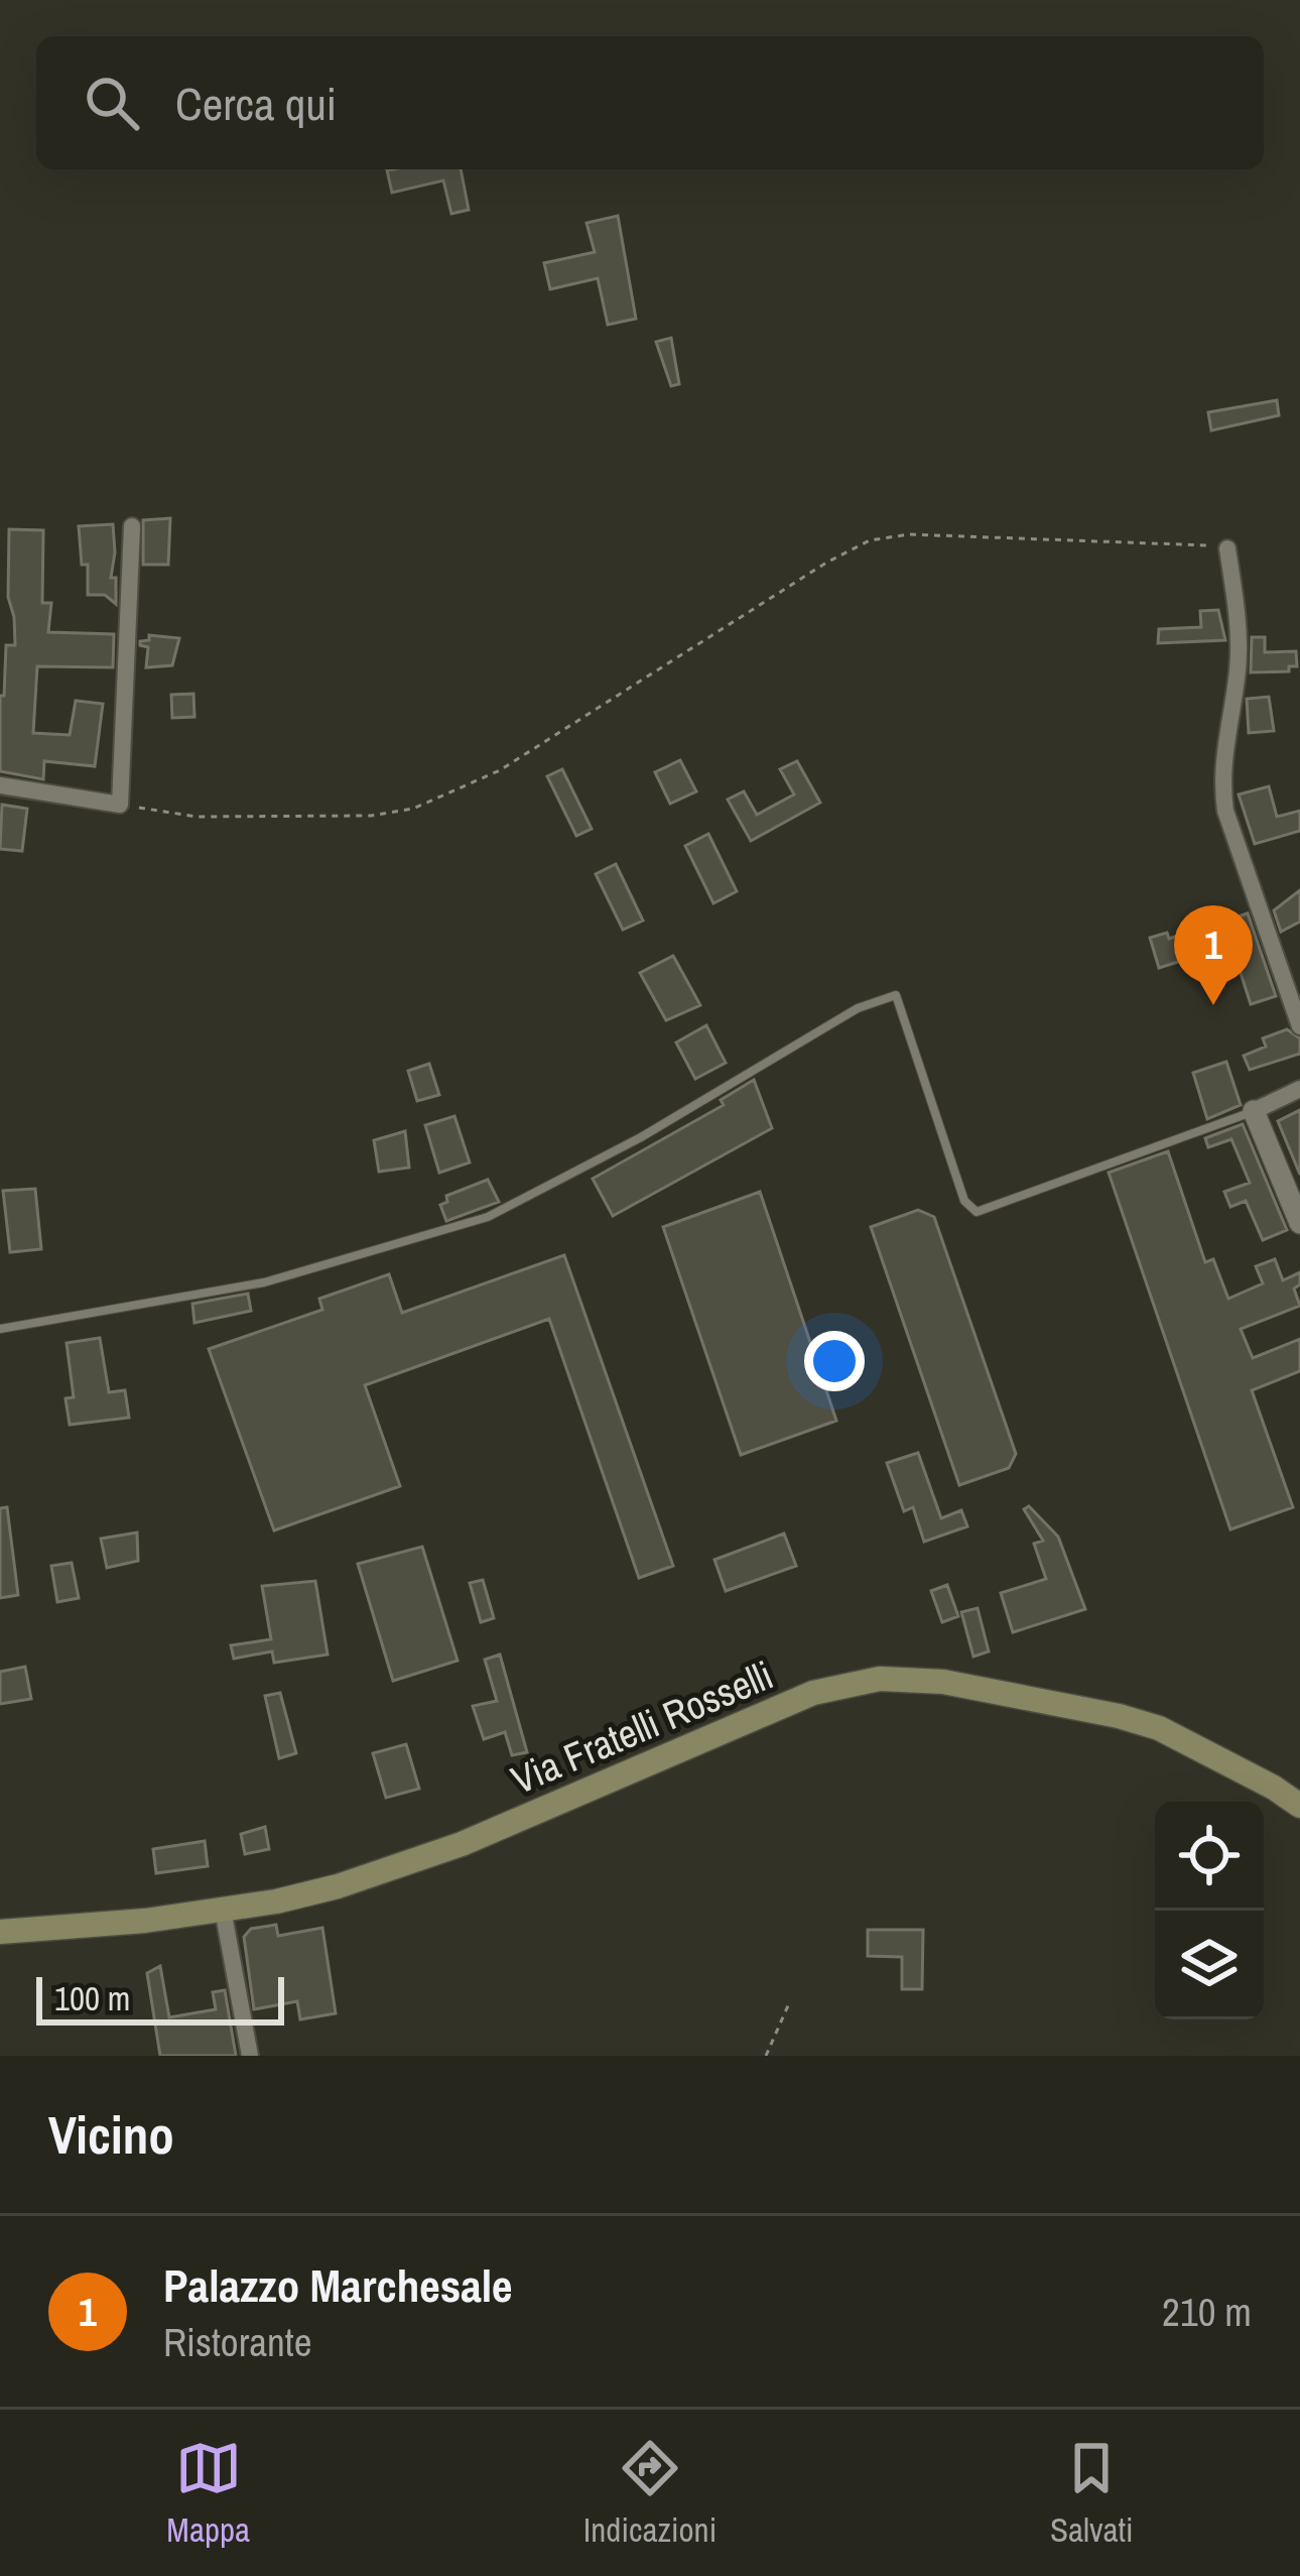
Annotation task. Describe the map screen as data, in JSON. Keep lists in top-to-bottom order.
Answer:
{
  "streets": {
    "main road": ["Via Fratelli Rosselli"]
  },
  "scale_bar": "100 m",
  "page": {
    "search": "Cerca qui",
    "pins": "1",
    "scale": "100 m",
    "heading": "Vicino",
    "list": [
      {
        "mark": "1",
        "name": "Palazzo Marchesale",
        "note": "Ristorante",
        "value": "210 m"
      }
    ],
    "nav": ["Mappa", "Indicazioni", "Salvati"]
  }
}
